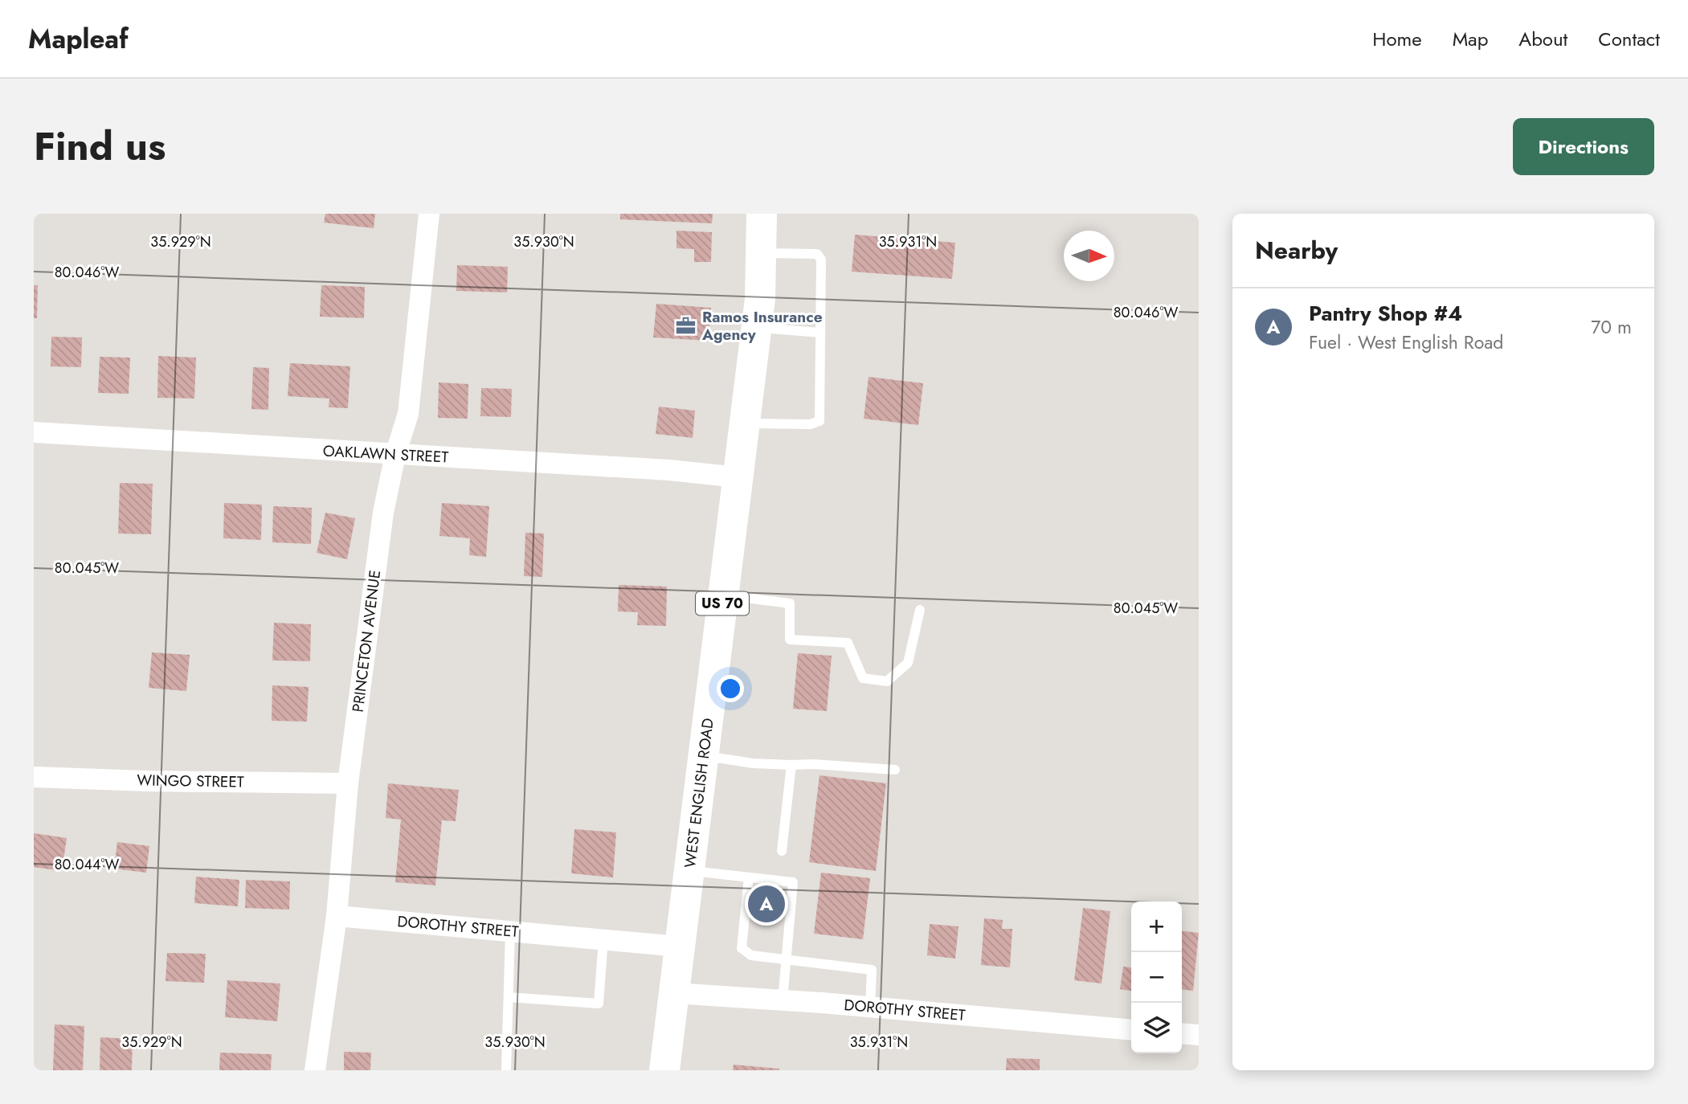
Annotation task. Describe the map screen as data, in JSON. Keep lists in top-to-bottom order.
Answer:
{
  "streets": {
    "main road": ["US 70", "WEST ENGLISH ROAD"],
    "street": [
      "OAKLAWN STREET",
      "PRINCETON AVENUE",
      "WINGO STREET",
      "DOROTHY STREET"
    ]
  },
  "crossings": [
    ["OAKLAWN STREET", "PRINCETON AVENUE"],
    ["OAKLAWN STREET", "WEST ENGLISH ROAD"],
    ["PRINCETON AVENUE", "WINGO STREET"],
    ["PRINCETON AVENUE", "DOROTHY STREET"],
    ["WEST ENGLISH ROAD", "DOROTHY STREET"]
  ],
  "places": {
    "office": ["Ramos Insurance Agency"]
  },
  "north": "right",
  "page": {
    "header": "Mapleaf",
    "nav": [
      "Home",
      "Map",
      "About",
      "Contact"
    ],
    "title": "Find us",
    "buttons": "Directions",
    "heading": "Nearby",
    "list": [
      {
        "mark": "A",
        "name": "Pantry Shop #4",
        "note": "Fuel · West English Road",
        "value": "70 m"
      }
    ],
    "pins": "A",
    "map_buttons": ["+", "−"]
  },
  "coordinates": [
    "35.929°N",
    "35.930°N",
    "35.931°N",
    "80.046°W",
    "80.045°W",
    "80.044°W"
  ]
}
